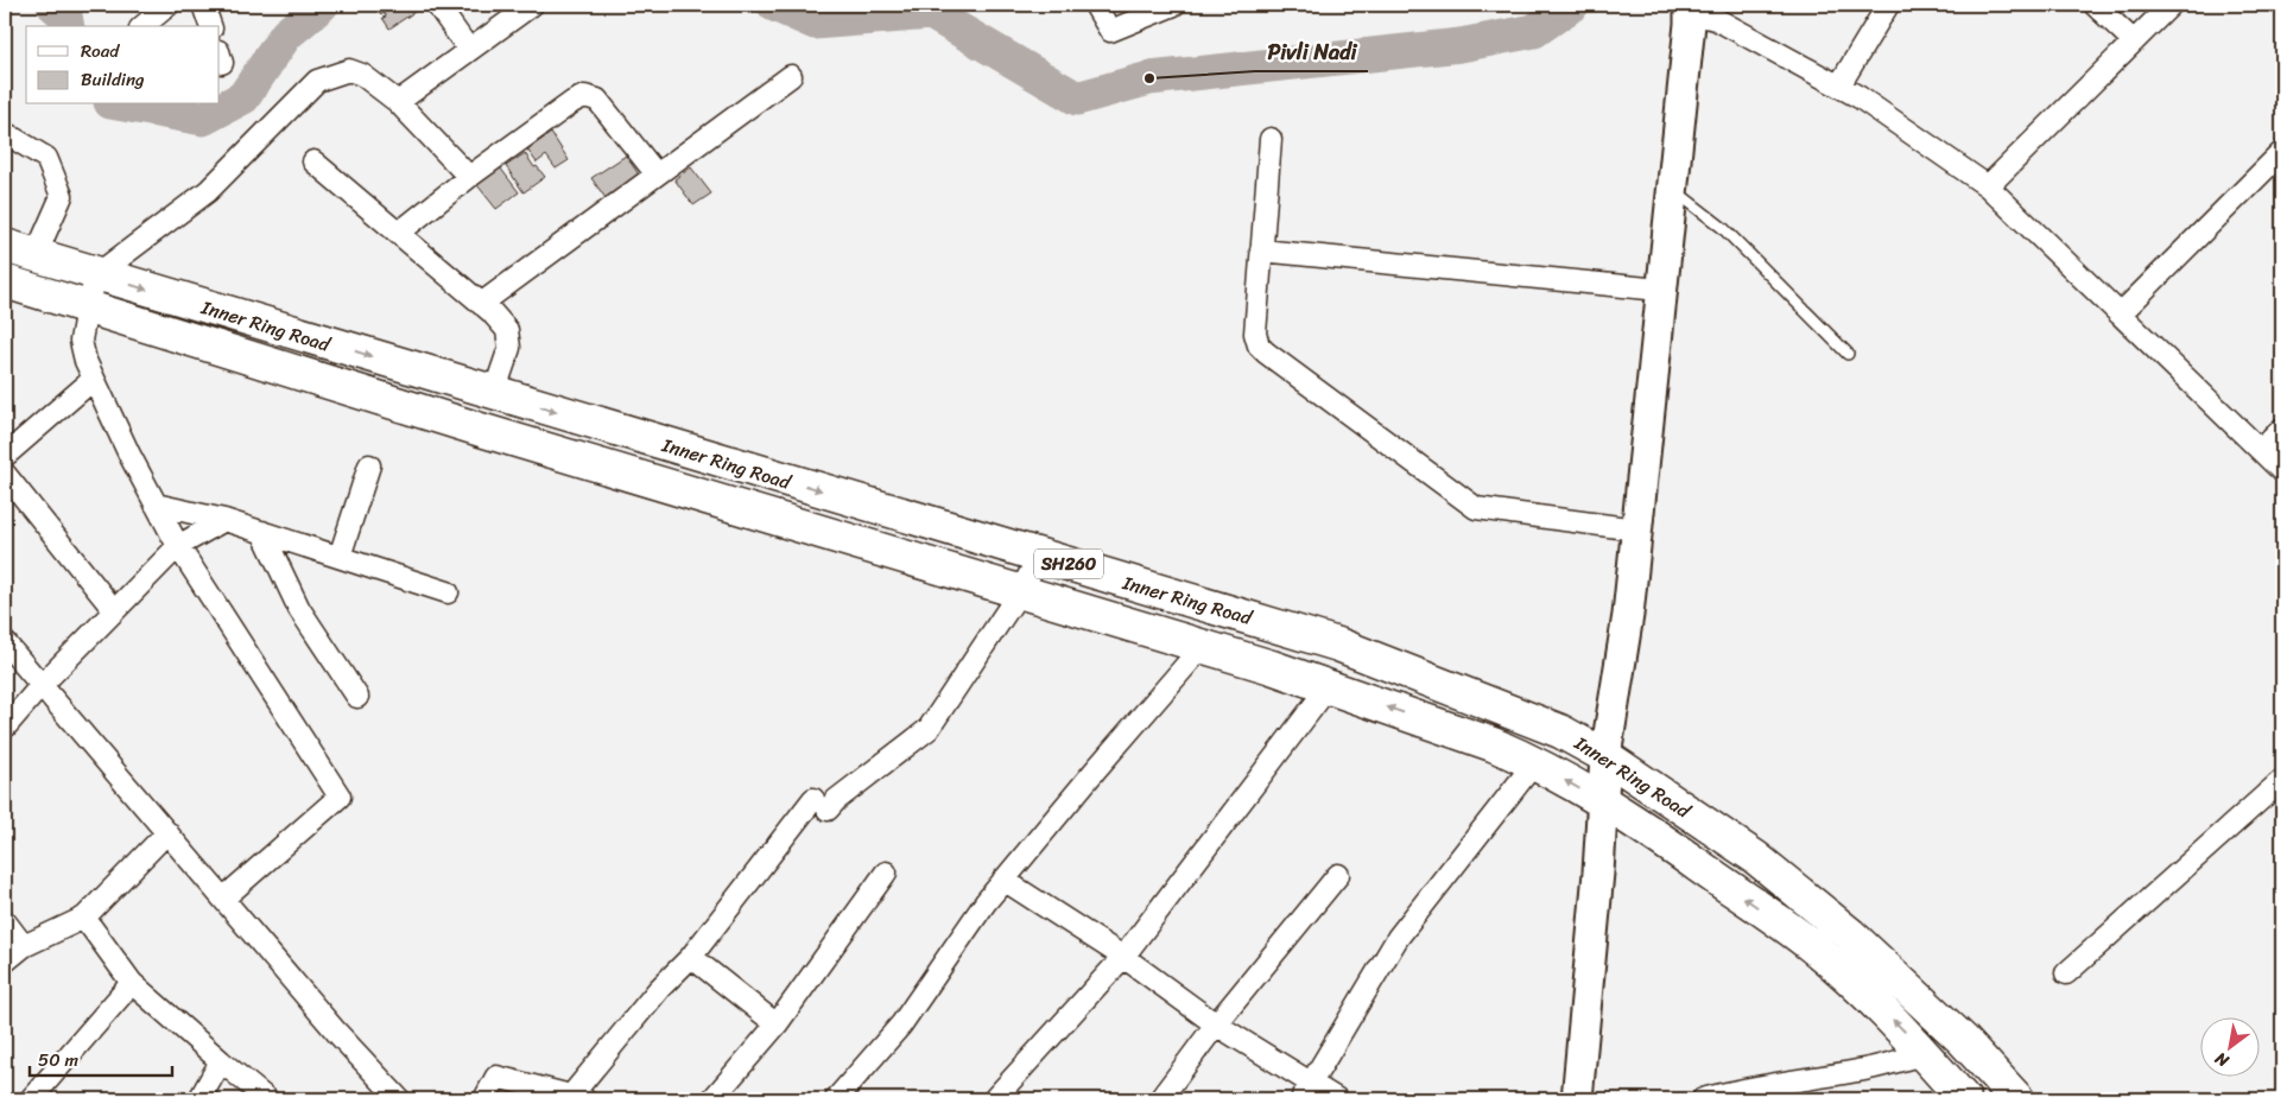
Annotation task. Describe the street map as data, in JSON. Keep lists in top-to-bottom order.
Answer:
{
  "streets": {
    "highway": ["Inner Ring Road", "SH260"]
  },
  "places": ["Pivli Nadi"],
  "legend": ["Road", "Building"],
  "scale_bar": "50 m",
  "north": "bottom left"
}
